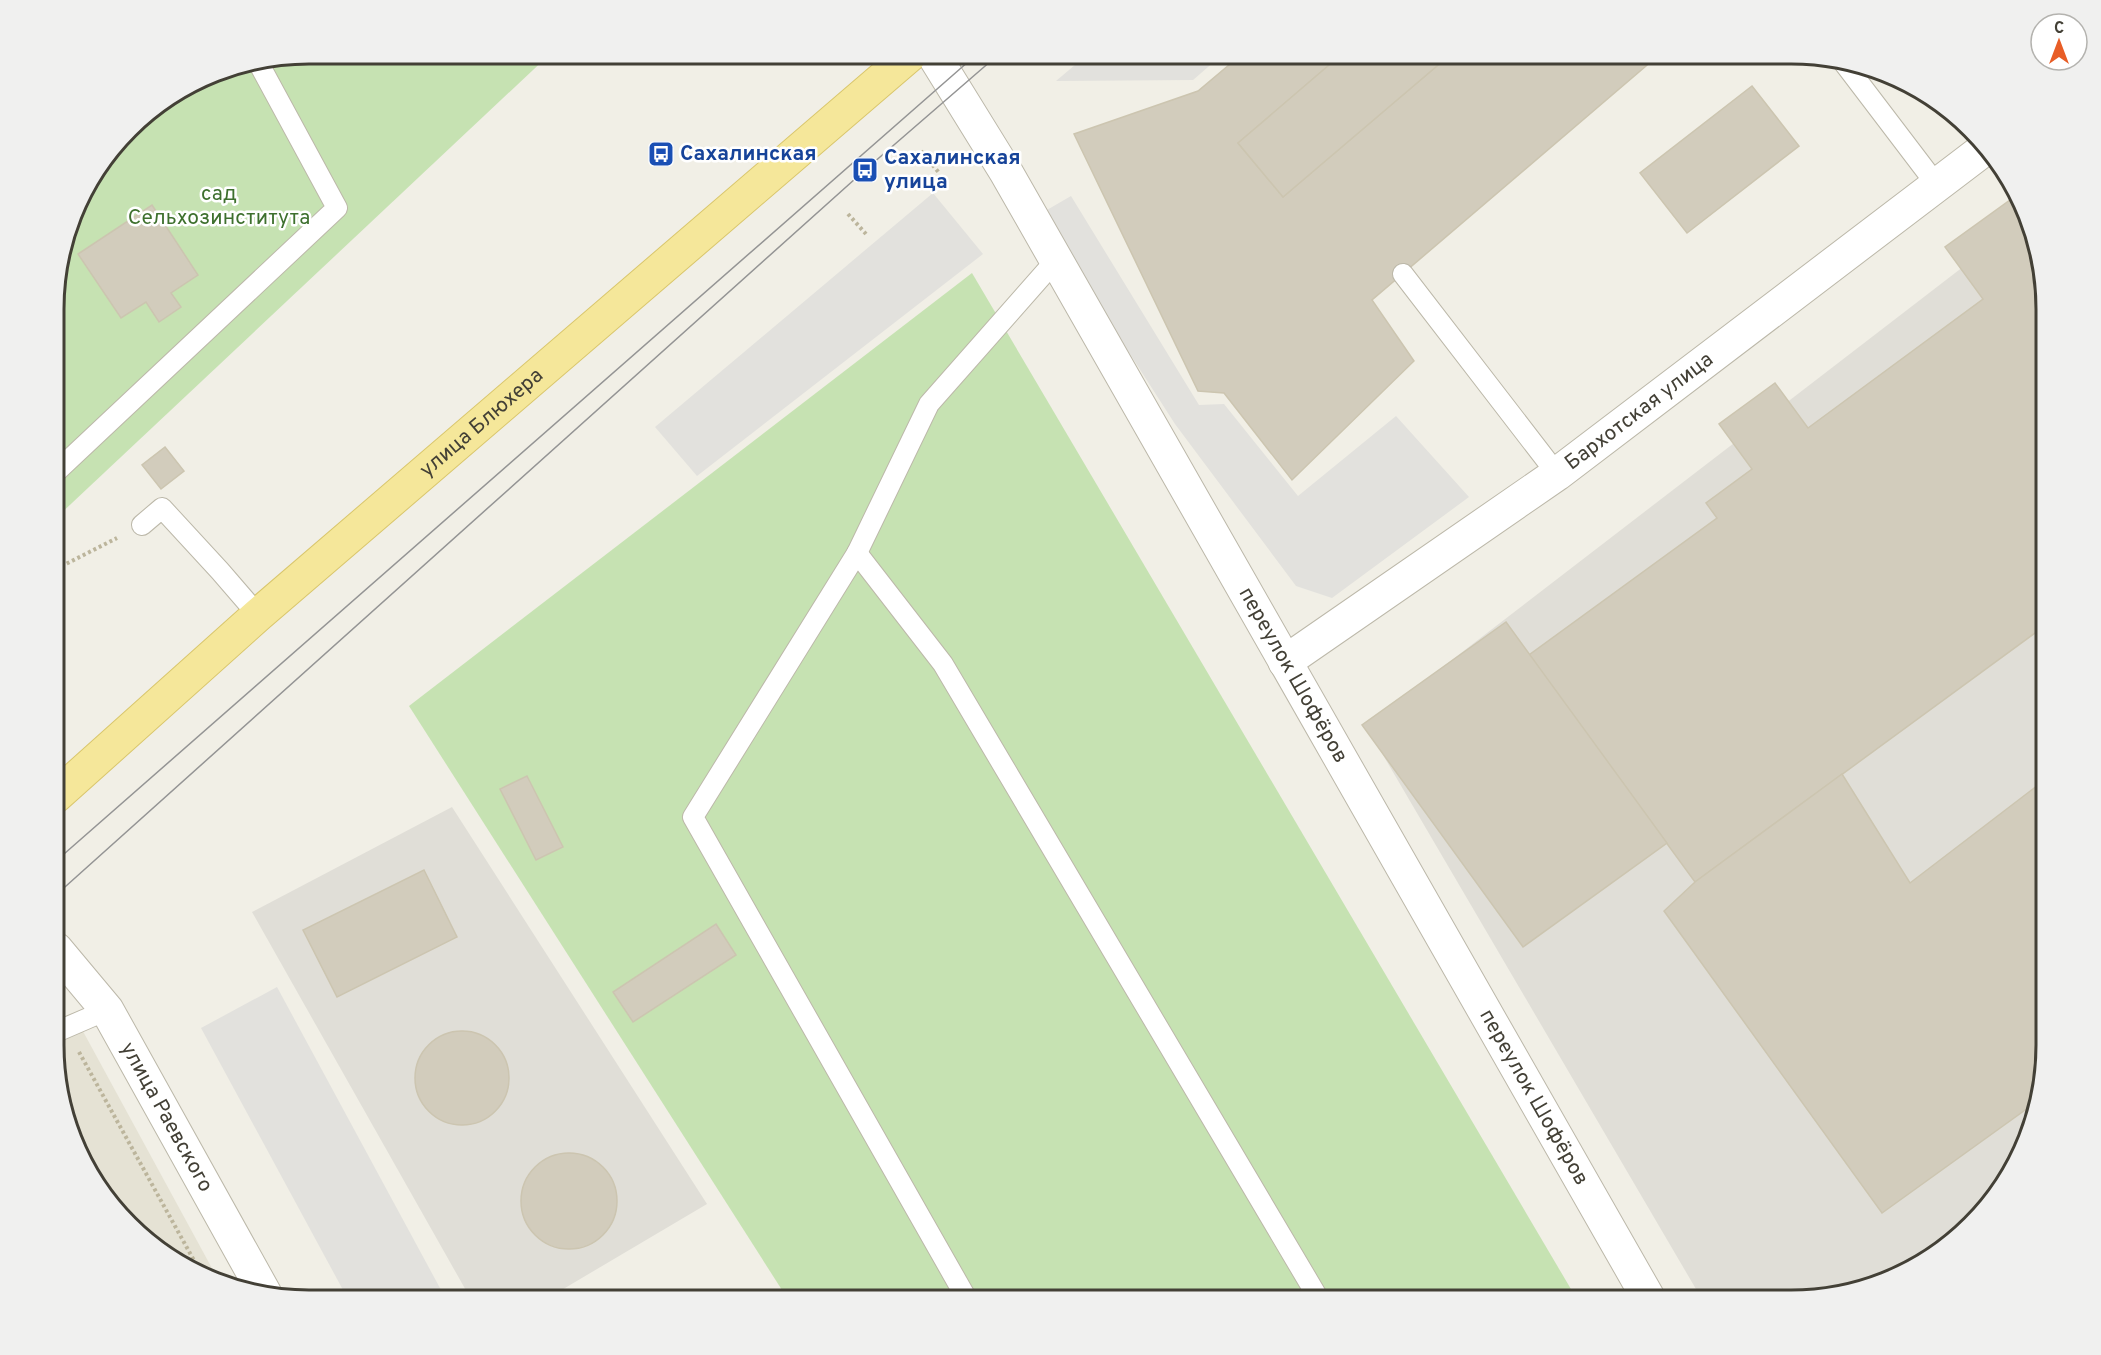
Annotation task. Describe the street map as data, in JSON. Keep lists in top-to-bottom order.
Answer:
{
  "streets": {
    "main road": ["улица Блюхера"],
    "street": ["Бархотская улица", "переулок Шофёров", "улица Раевского"]
  },
  "crossings": [
    ["Бархотская улица", "переулок Шофёров"]
  ],
  "parks": ["сад Сельхозинститута"],
  "places": {
    "bus stop": ["Сахалинская", "Сахалинская улица"]
  },
  "north": "top"
}
